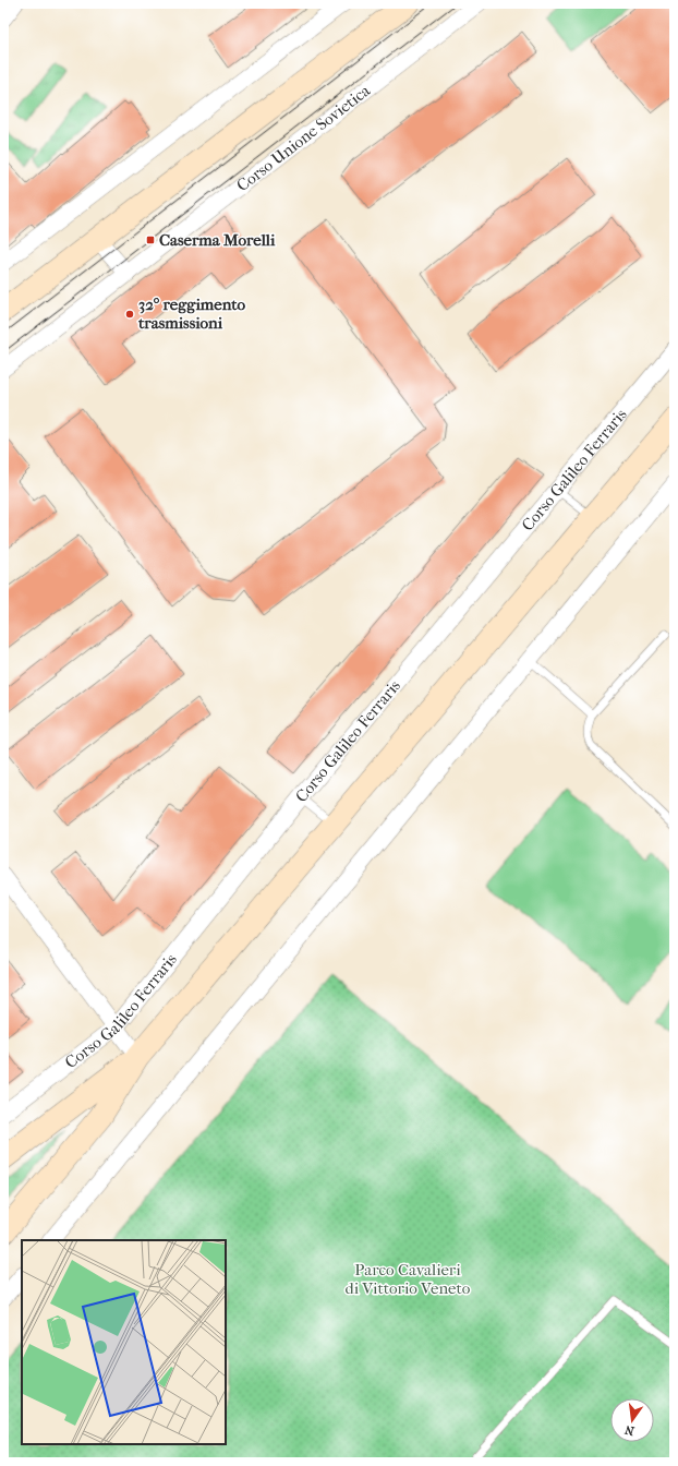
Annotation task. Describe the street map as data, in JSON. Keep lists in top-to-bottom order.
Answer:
{
  "streets": {
    "street": ["Corso Unione Sovietica", "Corso Galileo Ferraris"]
  },
  "parks": ["Parco Cavalieri di Vittorio Veneto"],
  "places": {
    "transit": ["Caserma Morelli"],
    "other": ["32° reggimento trasmissioni"]
  },
  "north": "bottom"
}
